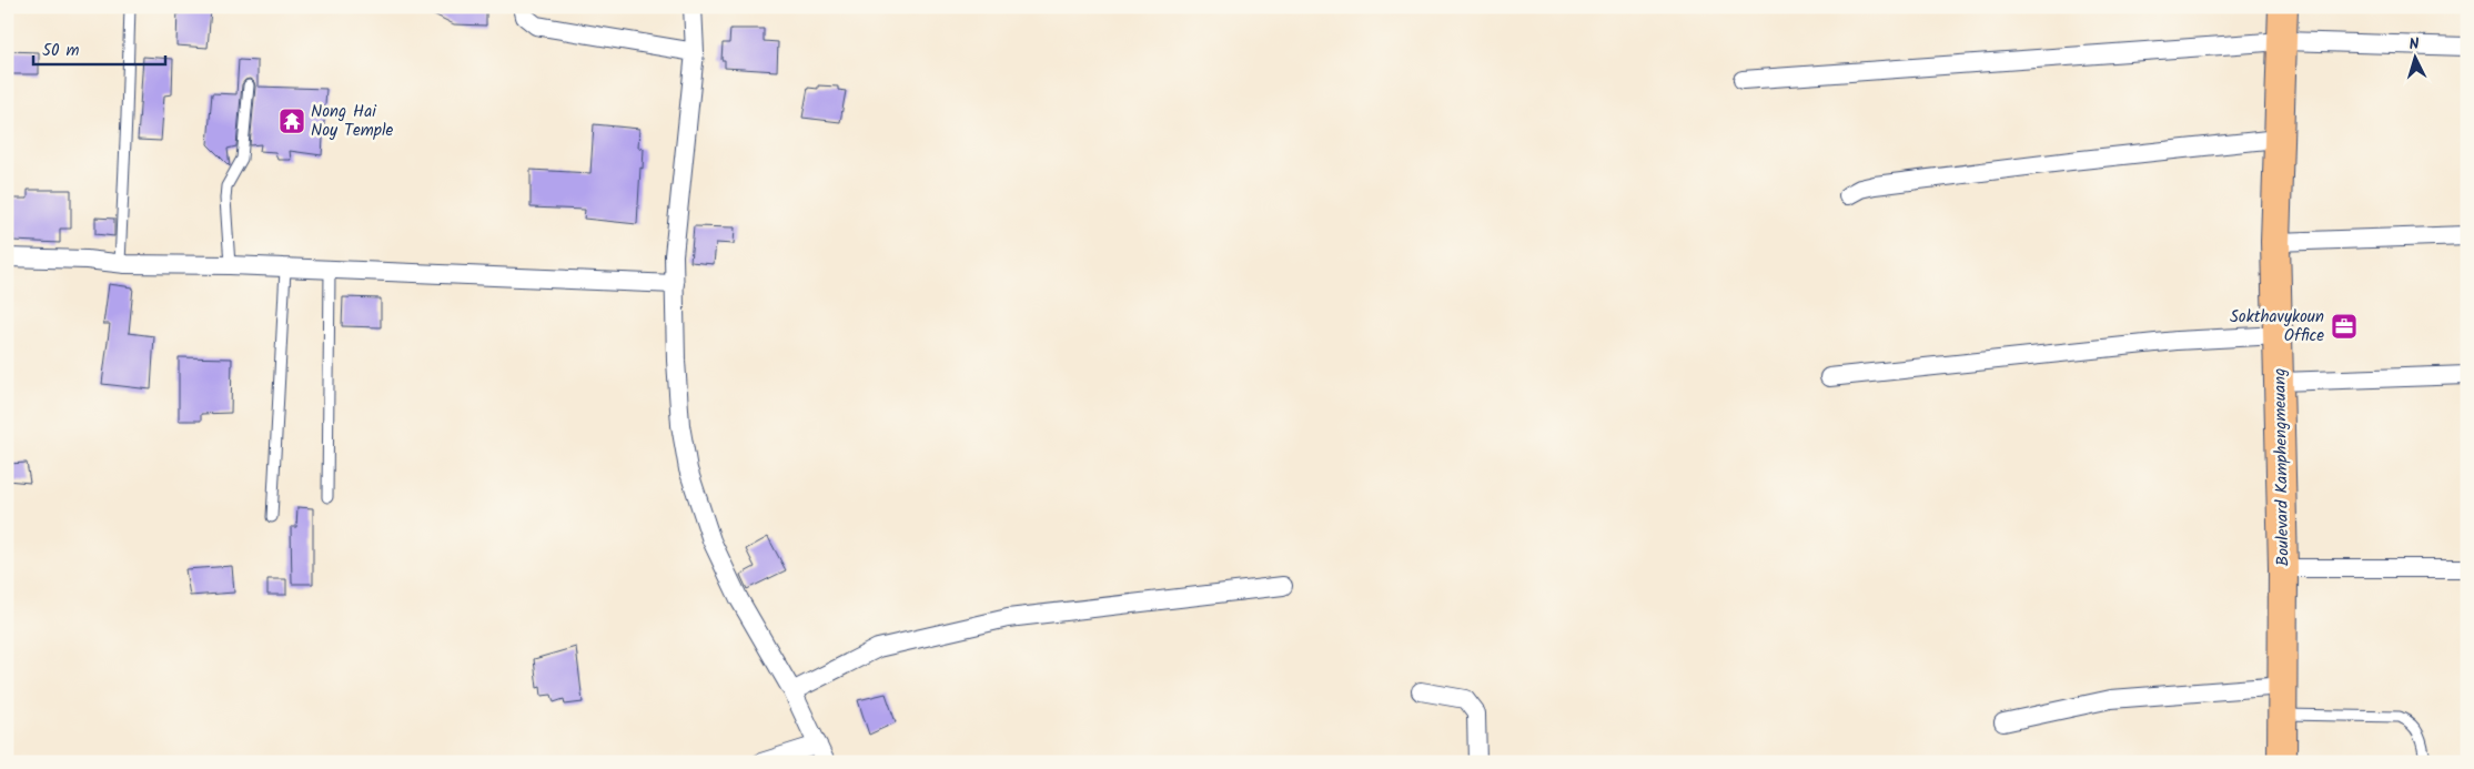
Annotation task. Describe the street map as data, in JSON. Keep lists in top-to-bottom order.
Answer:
{
  "streets": {
    "main road": ["Boulevard Kamphengmeuang"]
  },
  "places": {
    "temple": ["Nong Hai Noy Temple"],
    "office": ["Sokthavykoun Office"]
  },
  "scale_bar": "50 m",
  "north": "top"
}
